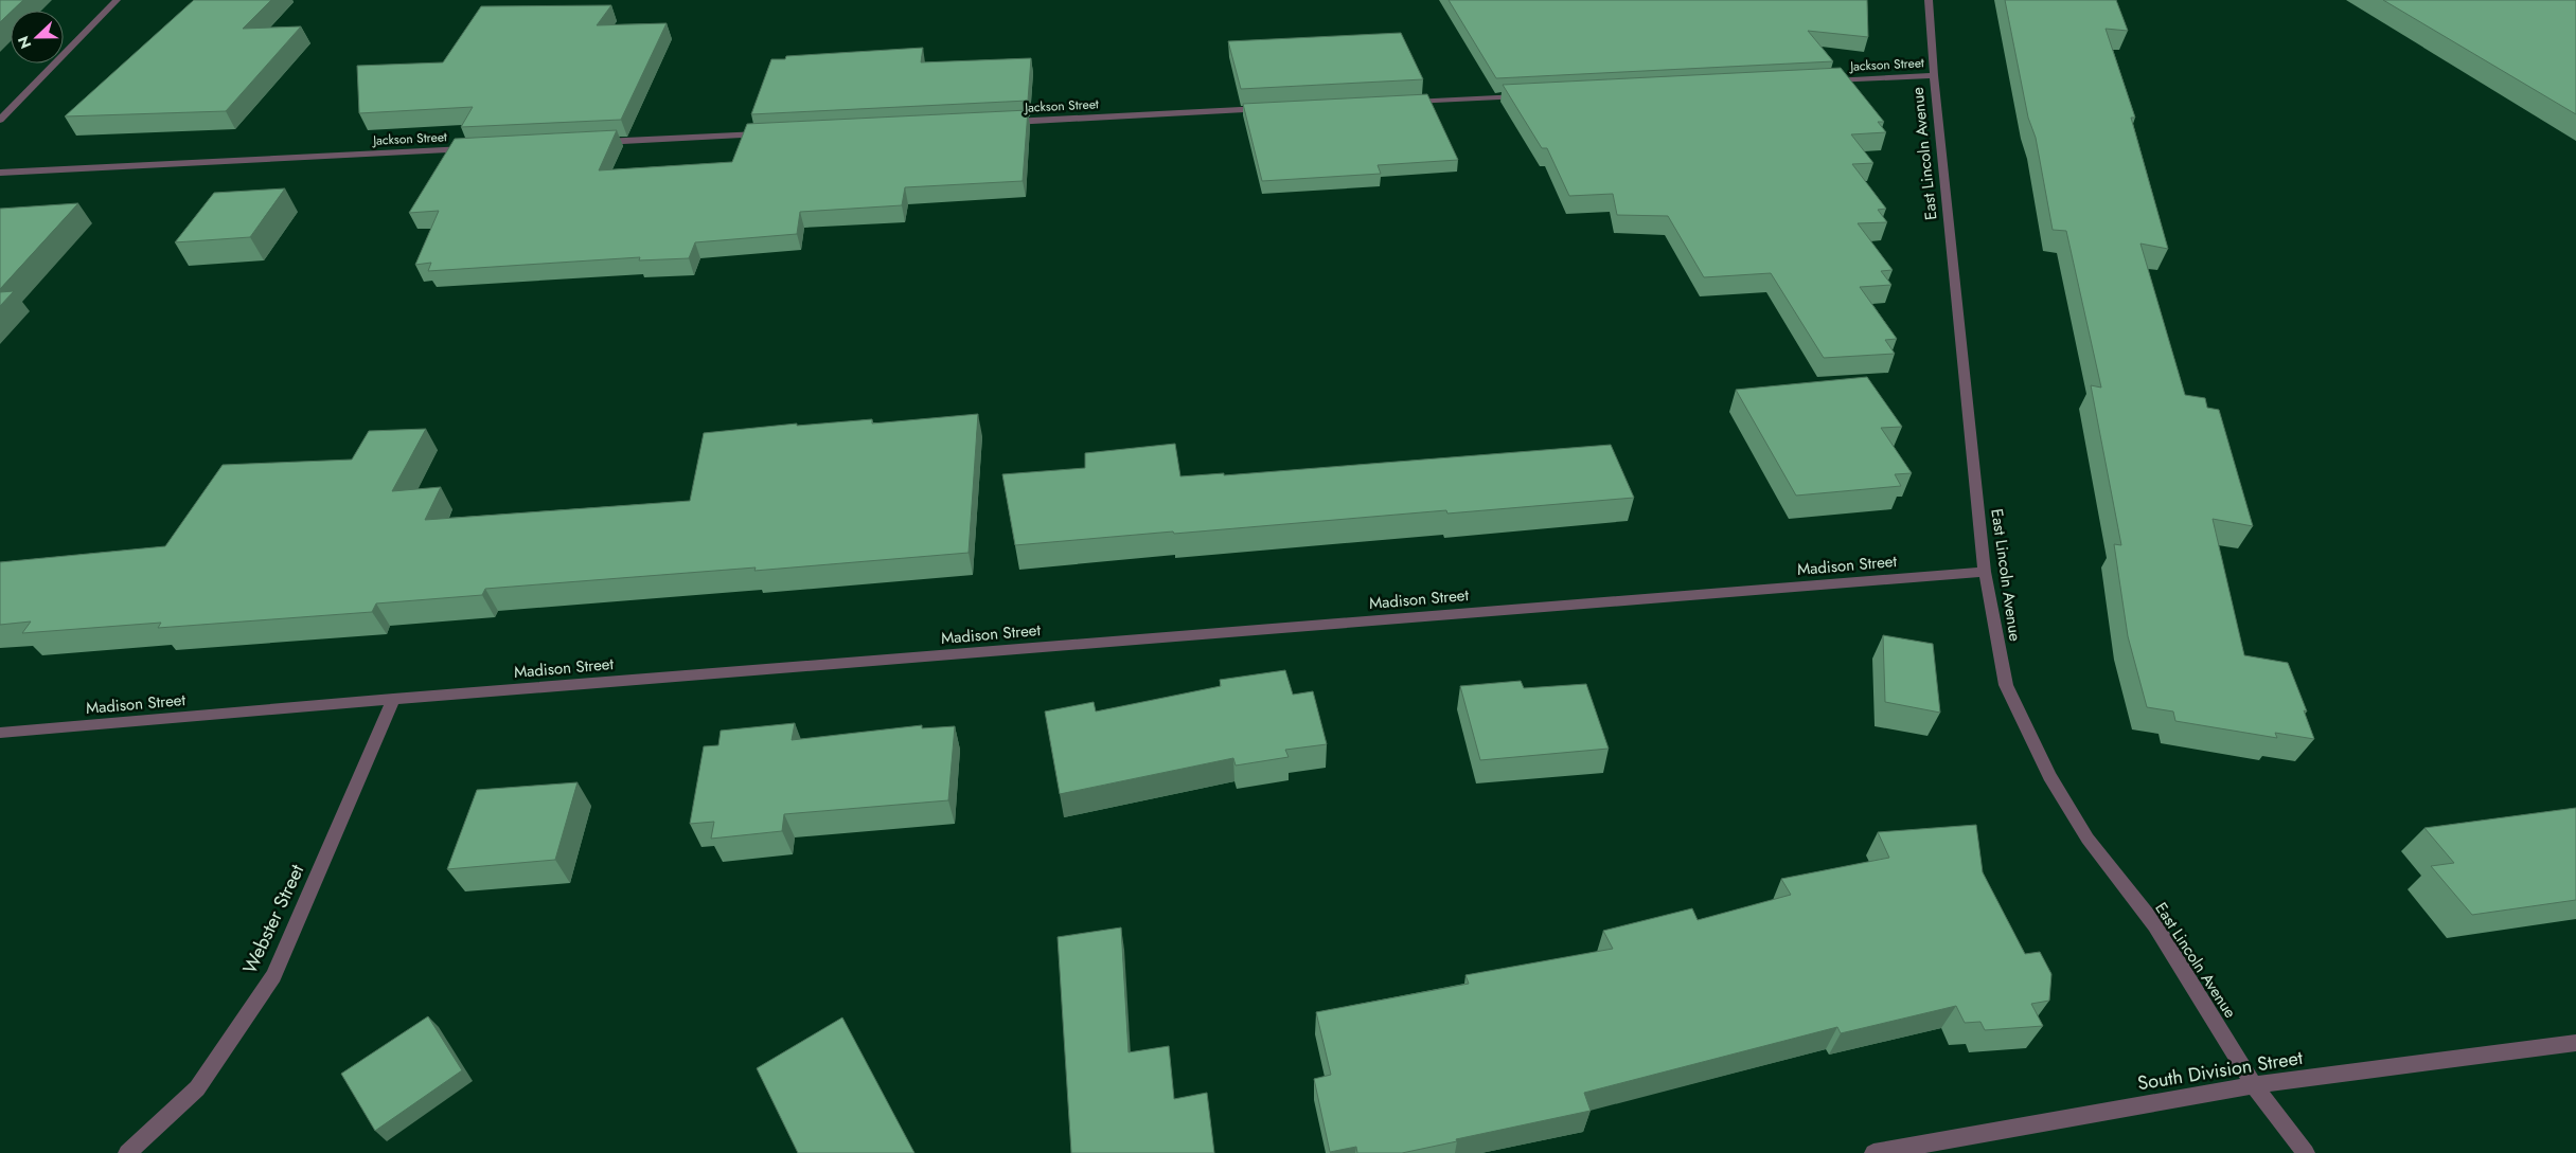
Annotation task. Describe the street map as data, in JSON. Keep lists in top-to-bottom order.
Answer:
{
  "streets": {
    "street": [
      "Jackson Street",
      "East Lincoln Avenue",
      "Madison Street",
      "Webster Street",
      "South Division Street"
    ]
  },
  "crossings": [
    ["Jackson Street", "East Lincoln Avenue"],
    ["East Lincoln Avenue", "Madison Street"],
    ["East Lincoln Avenue", "South Division Street"],
    ["Madison Street", "Webster Street"]
  ],
  "north": "left"
}
